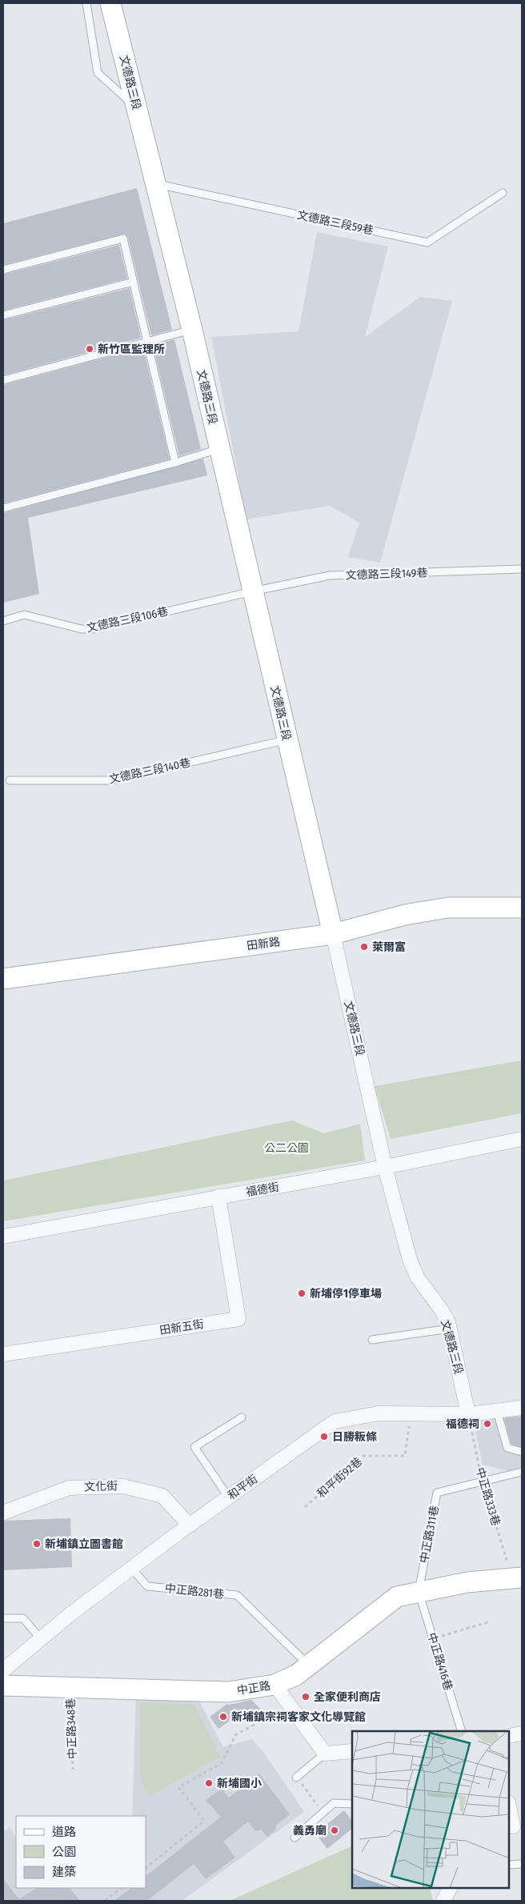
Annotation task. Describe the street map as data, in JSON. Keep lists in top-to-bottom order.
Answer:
{
  "streets": {
    "main road": ["文德路三段", "田新路", "中正路"],
    "street": [
      "福德街",
      "田新五街",
      "文化街",
      "和平街"
    ],
    "lane": [
      "文德路三段59巷",
      "文德路三段149巷",
      "文德路三段106巷",
      "文德路三段140巷",
      "中正路311巷",
      "中正路281巷",
      "中正路416巷"
    ],
    "path": ["和平街92巷", "中正路333巷", "中正路348巷"]
  },
  "crossings": [
    ["文德路三段", "文德路三段59巷"],
    ["文德路三段", "文德路三段149巷"],
    ["文德路三段", "文德路三段106巷"],
    ["文德路三段", "文德路三段140巷"],
    ["文德路三段", "田新路"],
    ["文德路三段", "福德街"],
    ["文德路三段", "和平街"],
    ["文德路三段", "中正路333巷"],
    ["文德路三段149巷", "文德路三段106巷"],
    ["福德街", "田新五街"],
    ["和平街92巷", "和平街"],
    ["文化街", "和平街"],
    ["和平街", "中正路333巷"],
    ["和平街", "中正路281巷"],
    ["中正路333巷", "中正路311巷"],
    ["中正路333巷", "中正路"],
    ["中正路311巷", "中正路416巷"],
    ["中正路311巷", "中正路"],
    ["中正路281巷", "中正路"],
    ["中正路416巷", "中正路"],
    ["中正路", "中正路348巷"]
  ],
  "parks": ["公二公園"],
  "places": [
    "新竹區監理所",
    "萊爾富",
    "新埔停1停車場",
    "福德祠",
    "日勝粄條",
    "新埔鎮立圖書館",
    "全家便利商店",
    "新埔鎮宗祠客家文化導覽館",
    "新埔國小",
    "義勇廟"
  ],
  "legend": ["道路", "公園", "建築"]
}
